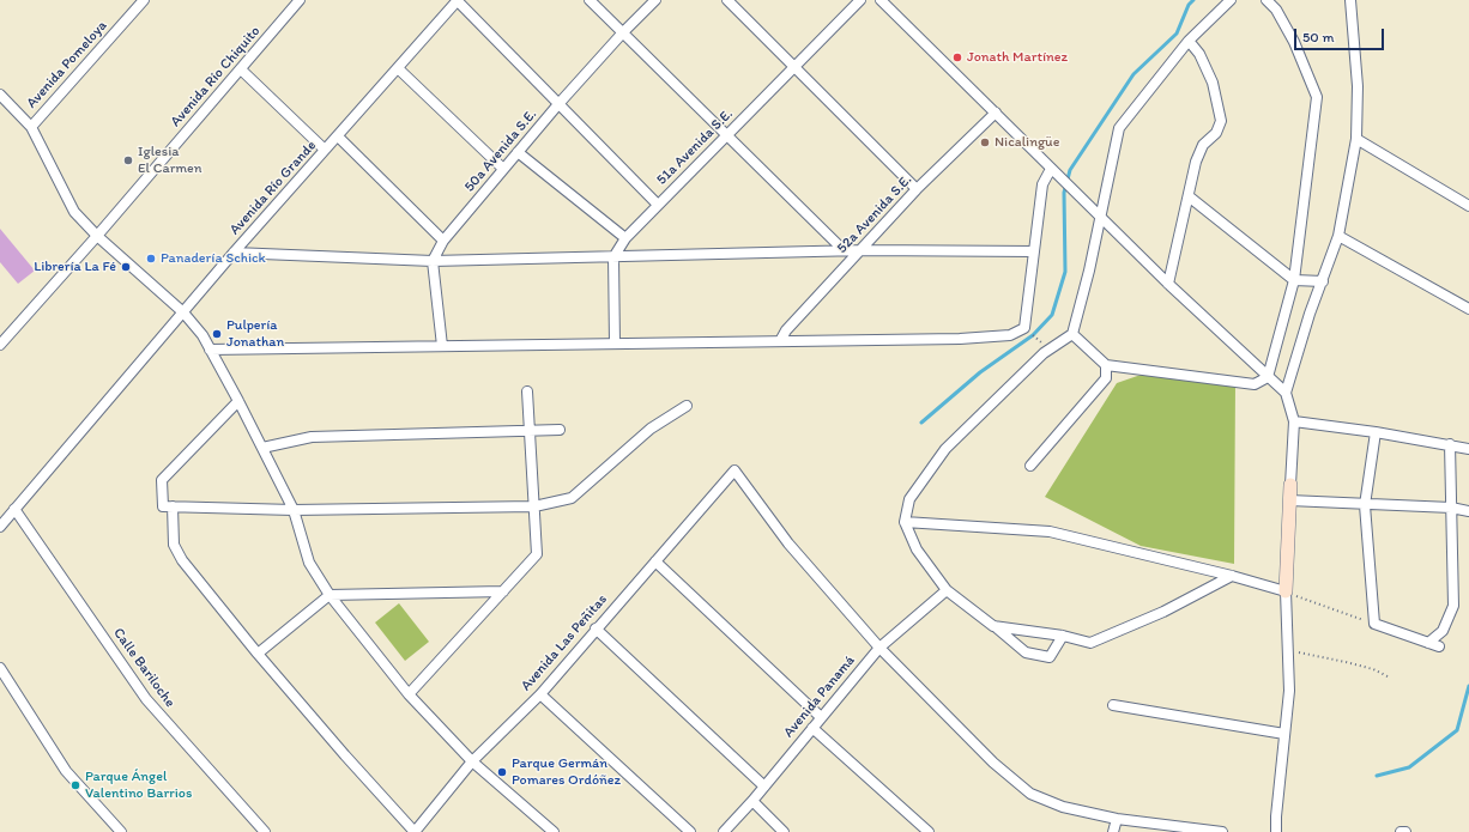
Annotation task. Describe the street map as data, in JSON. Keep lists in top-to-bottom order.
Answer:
{
  "streets": {
    "street": [
      "Avenida Pomeloya",
      "Avenida Río Chiquito",
      "51a Avenida S.E.",
      "50a Avenida S.E.",
      "Avenida Río Grande",
      "52a Avenida S.E.",
      "Avenida Las Peñitas",
      "Calle Bariloche",
      "Avenida Panamá"
    ]
  },
  "crossings": [
    ["Avenida Río Grande", "Calle Bariloche"],
    ["Avenida Las Peñitas", "Avenida Panamá"]
  ],
  "places": [
    "Jonath Martínez",
    "Nicalingüe",
    "Iglesia El Carmen",
    "Panadería Schick",
    "Librería La Fé",
    "Pulpería Jonathan",
    "Parque Germán Pomares Ordóñez",
    "Parque Ángel Valentino Barrios"
  ],
  "scale_bar": "50 m"
}
